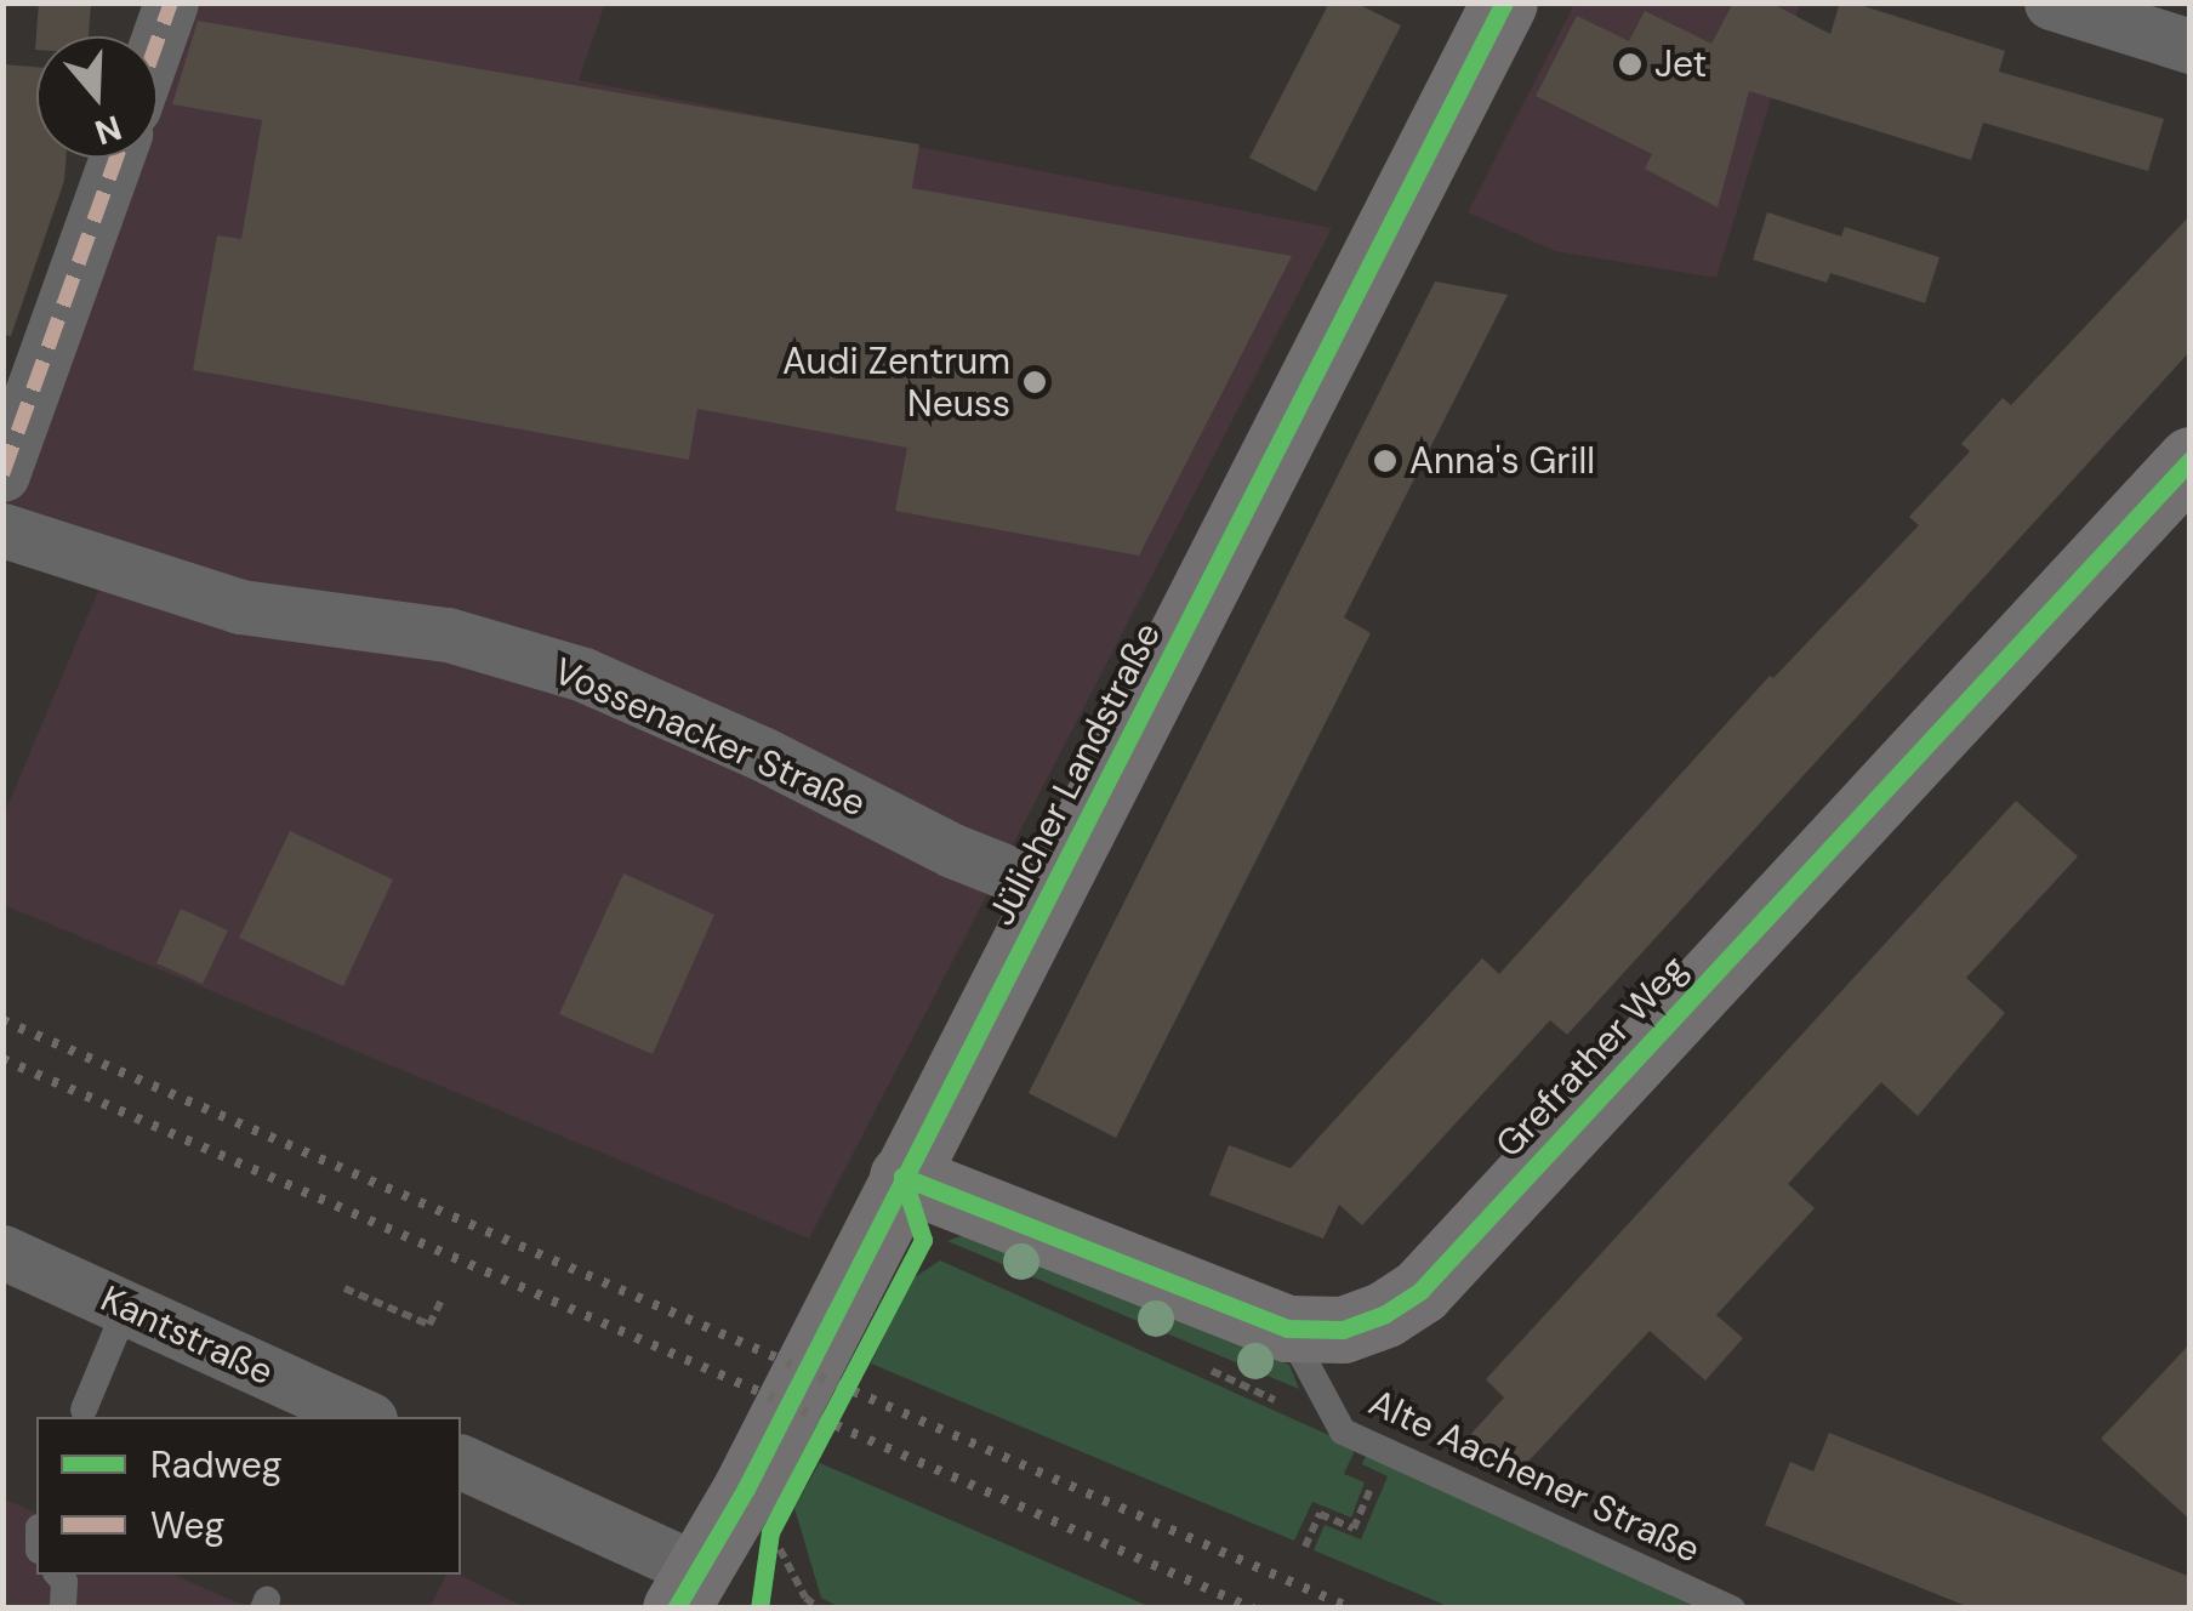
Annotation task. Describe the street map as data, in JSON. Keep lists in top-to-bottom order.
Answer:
{
  "streets": {
    "main road": ["Jülicher Landstraße", "Grefrather Weg"],
    "street": ["Vossenacker Straße", "Kantstraße"],
    "lane": ["Alte Aachener Straße"]
  },
  "crossings": [
    ["Vossenacker Straße", "Jülicher Landstraße"],
    ["Jülicher Landstraße", "Grefrather Weg"],
    ["Grefrather Weg", "Alte Aachener Straße"]
  ],
  "places": ["Jet", "Audi Zentrum Neuss", "Anna's Grill"],
  "legend": ["Radweg", "Weg"],
  "north": "bottom"
}
